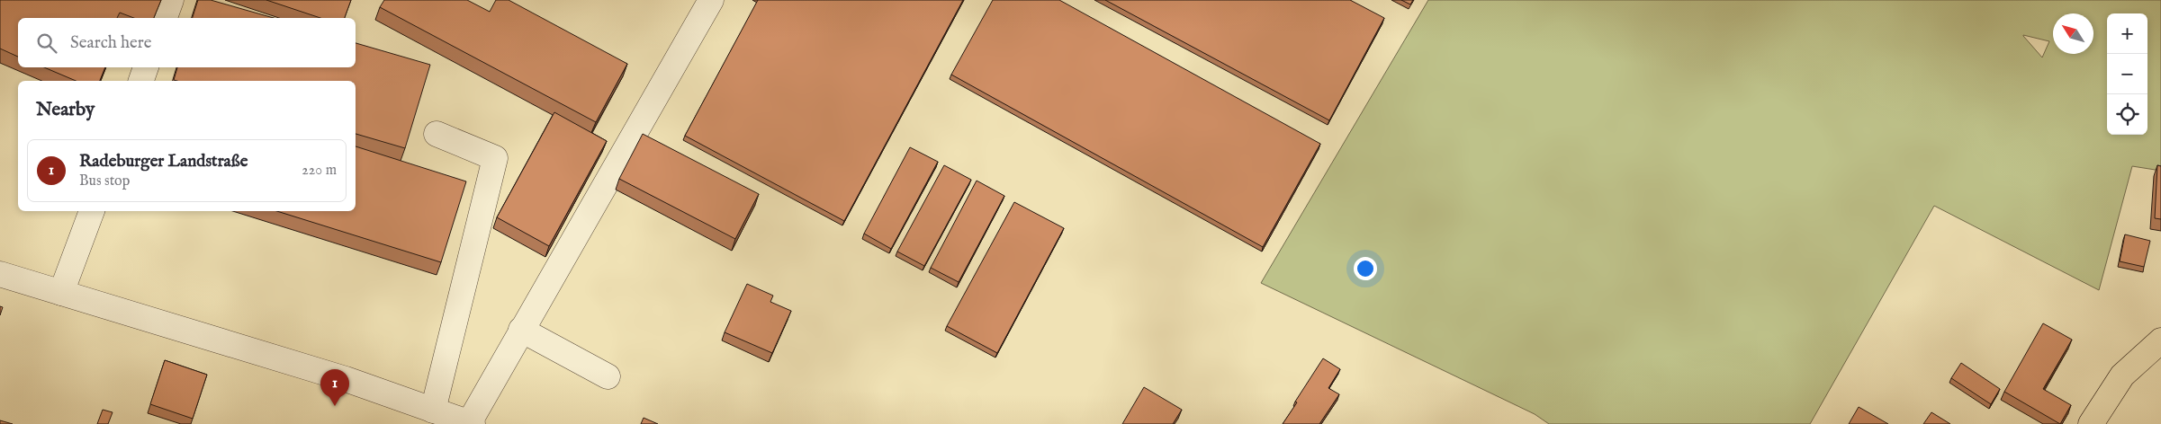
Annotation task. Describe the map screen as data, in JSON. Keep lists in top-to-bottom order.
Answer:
{
  "north": "top left",
  "page": {
    "map_buttons": ["+", "−"],
    "search": "Search here",
    "heading": "Nearby",
    "list": [
      {
        "mark": "1",
        "name": "Radeburger Landstraße",
        "note": "Bus stop",
        "value": "220 m"
      }
    ],
    "pins": "1"
  }
}
